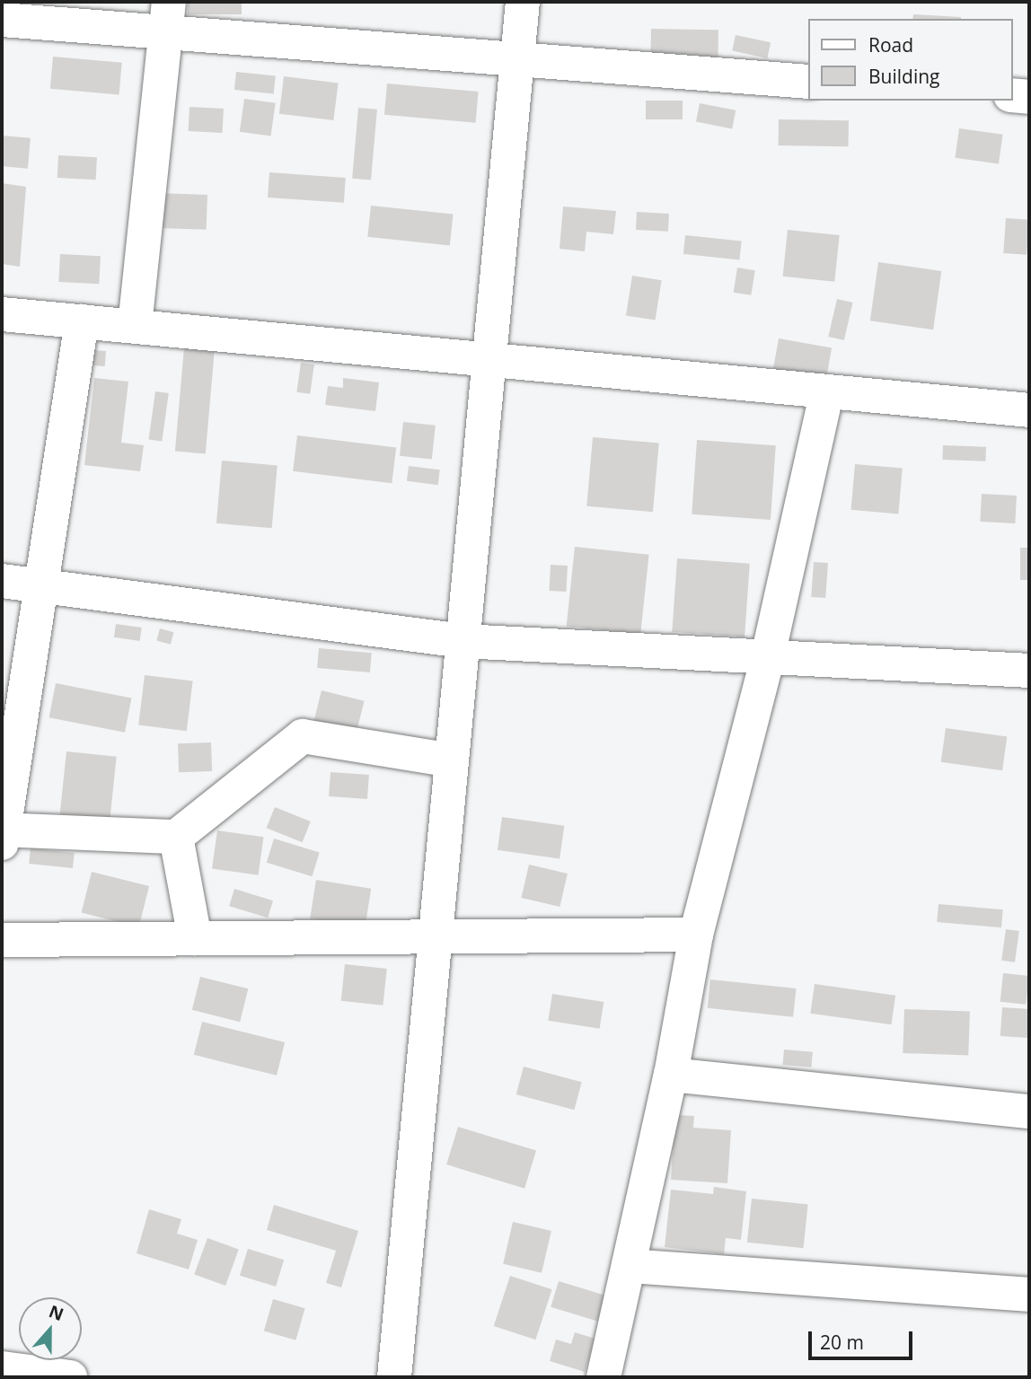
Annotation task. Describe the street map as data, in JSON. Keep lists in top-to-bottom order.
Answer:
{
  "legend": ["Road", "Building"],
  "scale_bar": "20 m",
  "north": "top"
}
